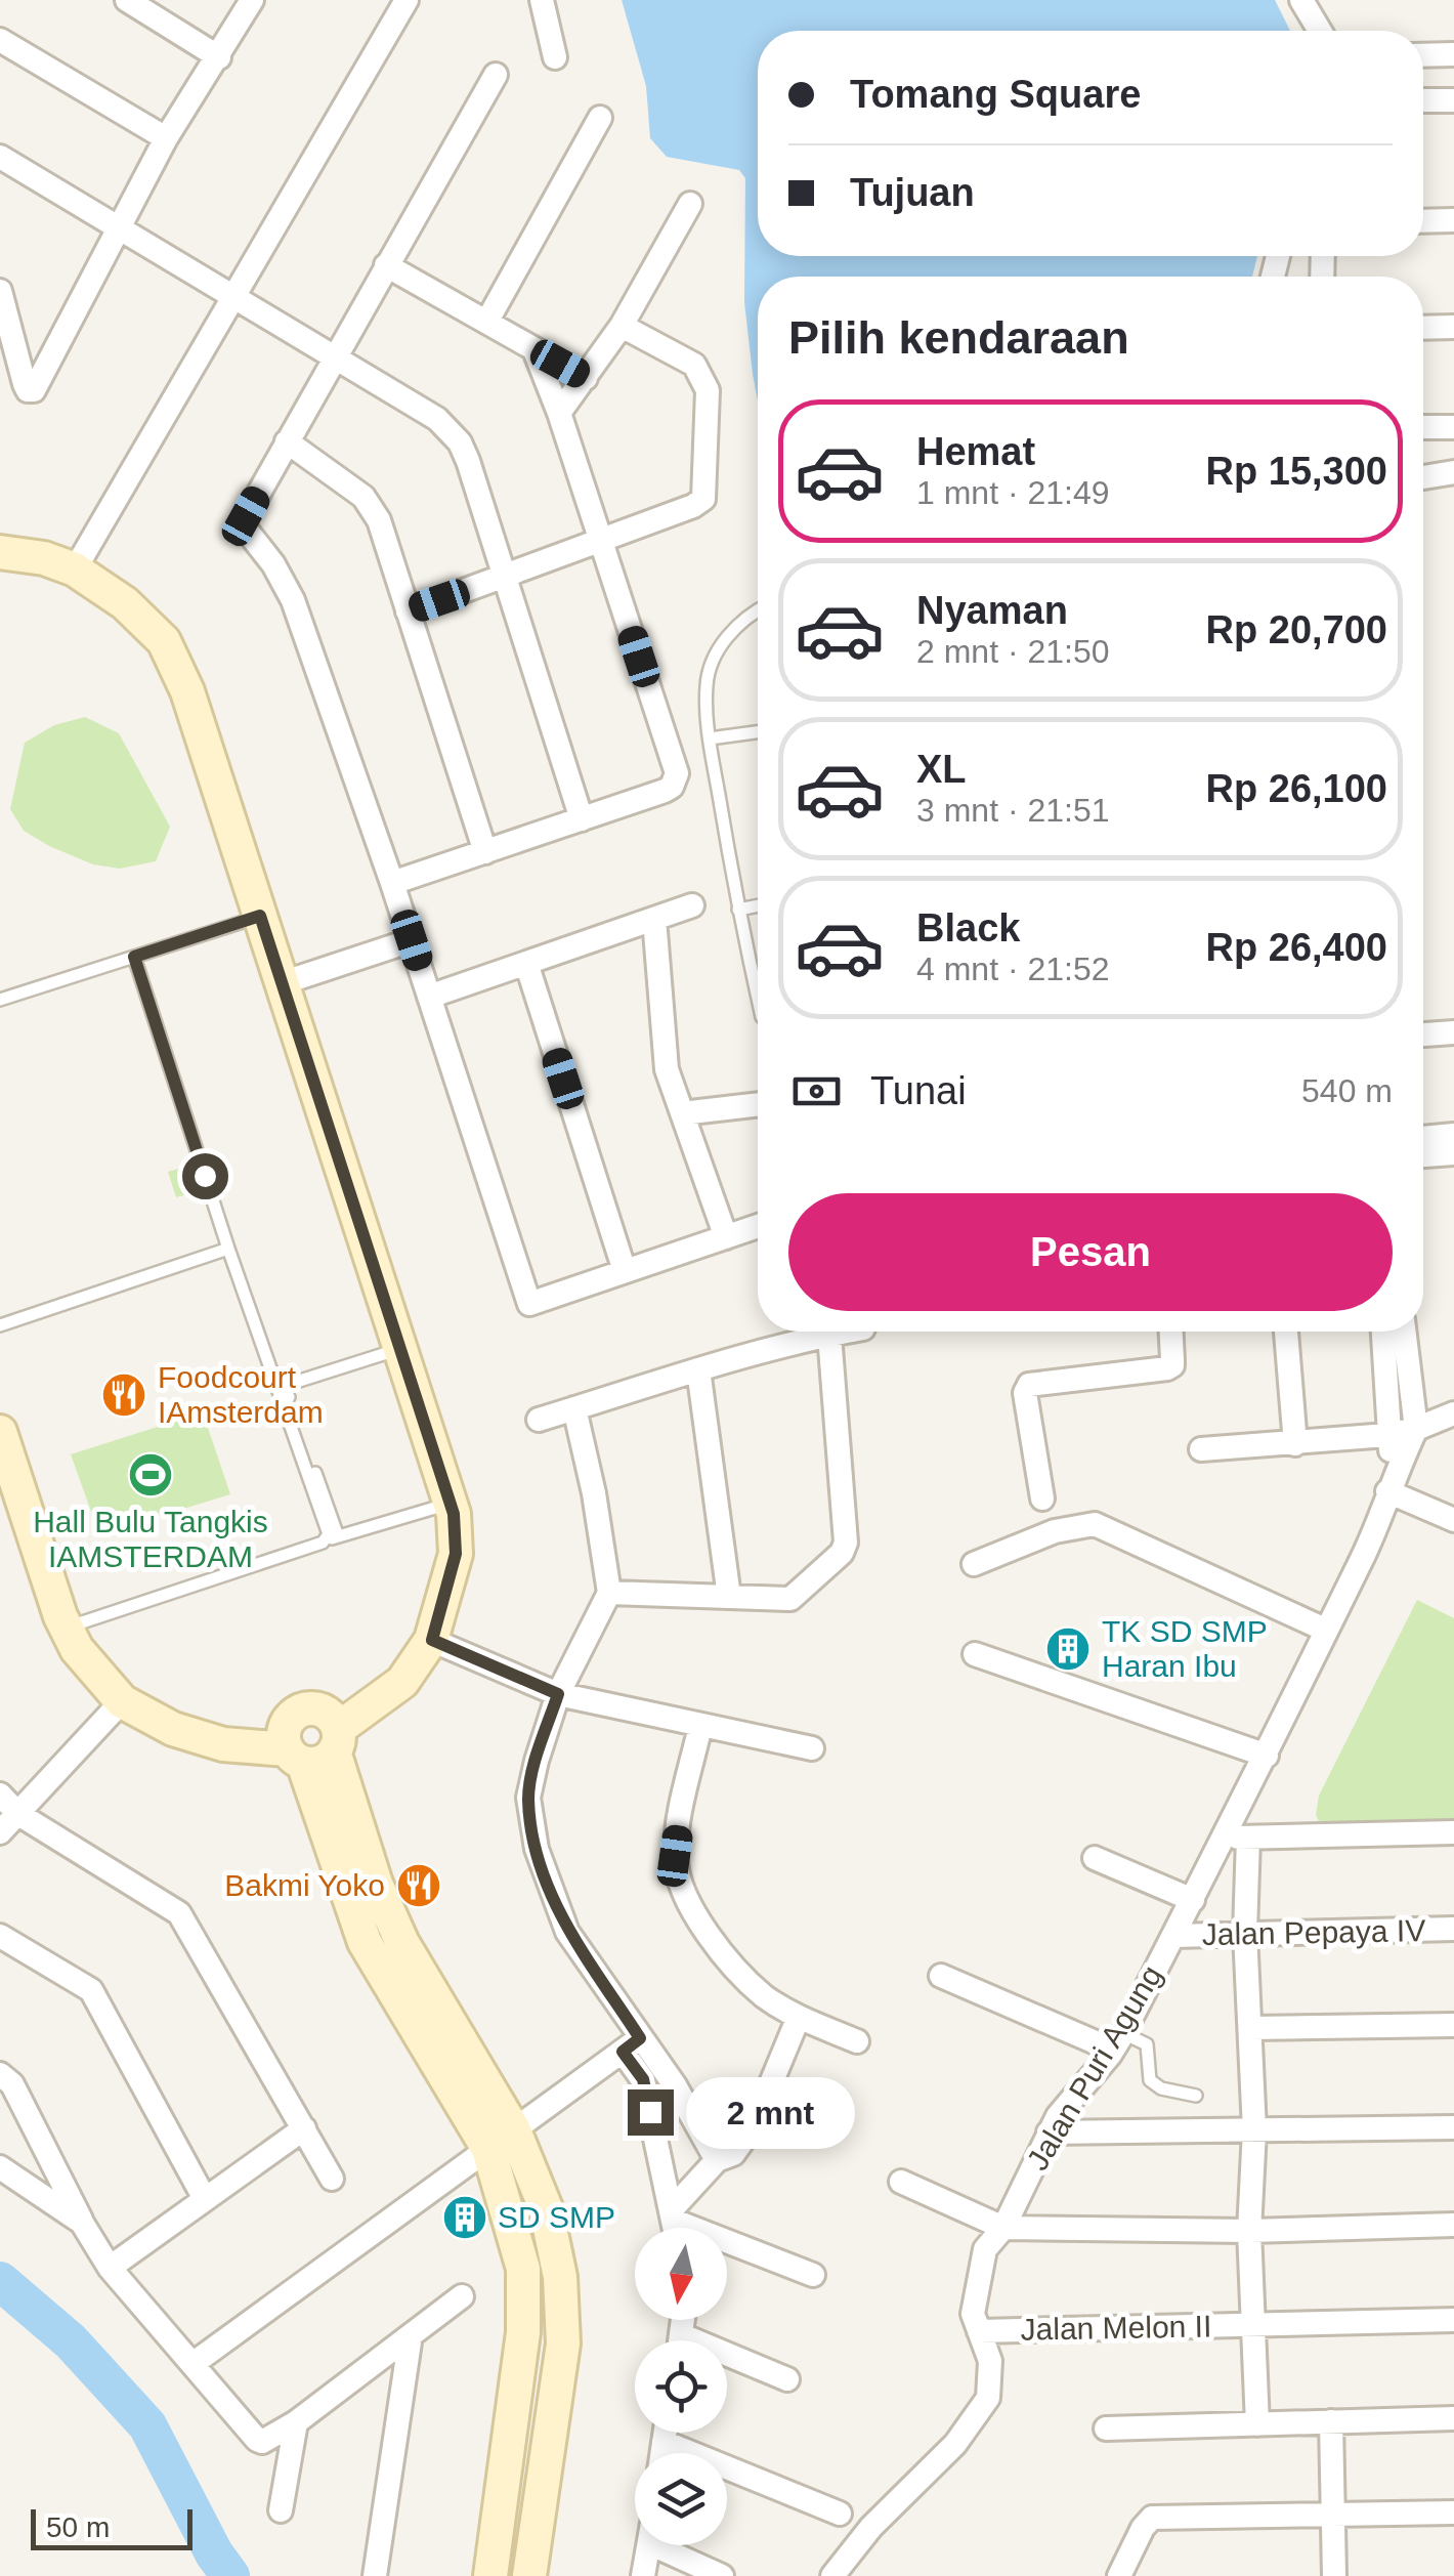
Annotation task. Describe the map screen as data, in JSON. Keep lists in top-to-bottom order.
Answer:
{
  "streets": {
    "street": ["Jalan Pepaya IV", "Jalan Puri Agung", "Jalan Melon II"]
  },
  "crossings": [
    ["Jalan Pepaya IV", "Jalan Puri Agung"],
    ["Jalan Puri Agung", "Jalan Melon II"]
  ],
  "places": {
    "restaurant": ["Foodcourt IAmsterdam", "Bakmi Yoko"],
    "sports": ["Hall Bulu Tangkis IAMSTERDAM"],
    "building": ["TK SD SMP Haran Ibu", "SD SMP"]
  },
  "scale_bar": "50 m",
  "north": "bottom",
  "page": {
    "banner": ["Tomang Square", "Tujuan"],
    "heading": "Pilih kendaraan",
    "list": [
      {
        "name": "Hemat",
        "note": "1 mnt · 21:49",
        "value": "Rp 15,300"
      },
      {
        "name": "Nyaman",
        "note": "2 mnt · 21:50",
        "value": "Rp 20,700"
      },
      {
        "name": "XL",
        "note": "3 mnt · 21:51",
        "value": "Rp 26,100"
      },
      {
        "name": "Black",
        "note": "4 mnt · 21:52",
        "value": "Rp 26,400"
      }
    ],
    "pay": ["Tunai", "540 m"],
    "buttons": "Pesan",
    "bubble": "2 mnt",
    "scale": "50 m"
  }
}
